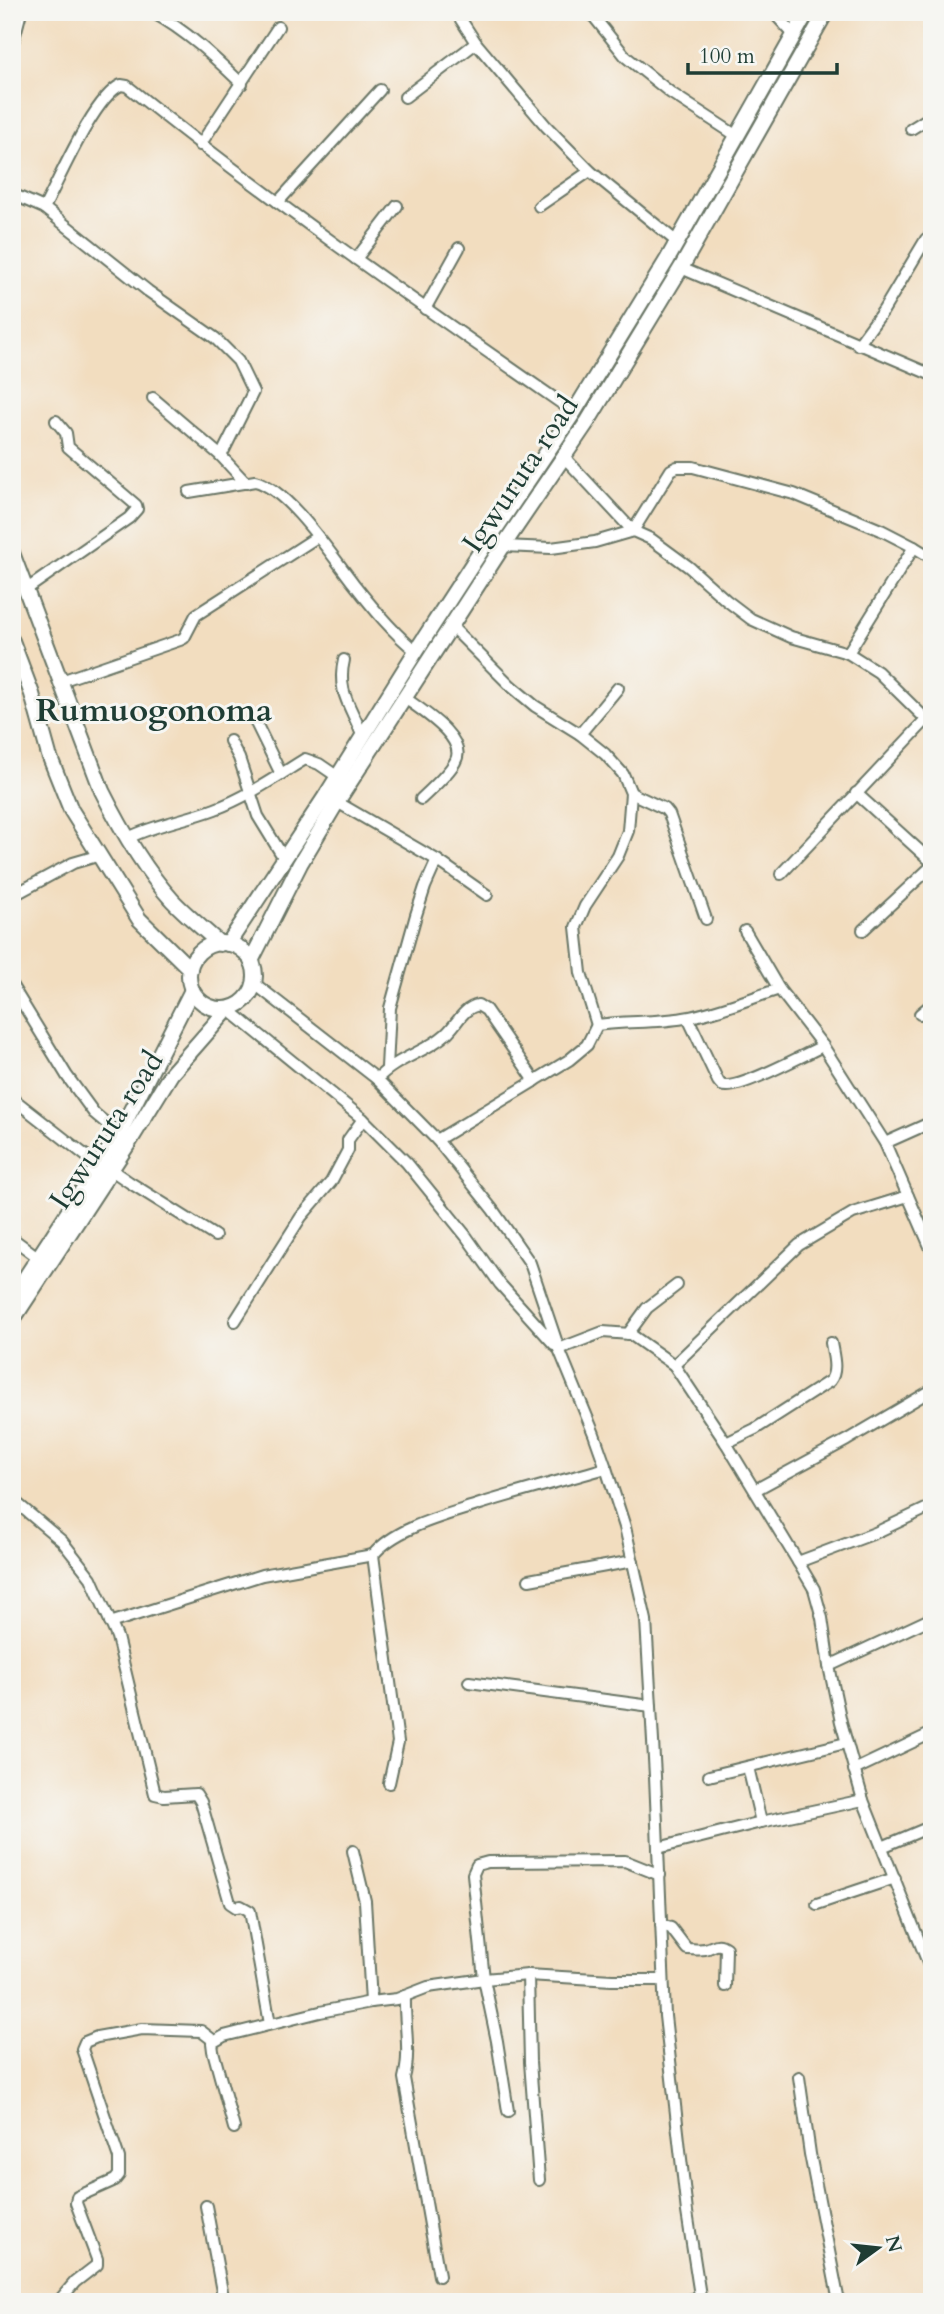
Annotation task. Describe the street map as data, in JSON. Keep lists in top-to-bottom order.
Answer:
{
  "streets": {
    "main road": ["Igwuruta road"]
  },
  "districts": ["Rumuogonoma"],
  "scale_bar": "100 m",
  "north": "right"
}
